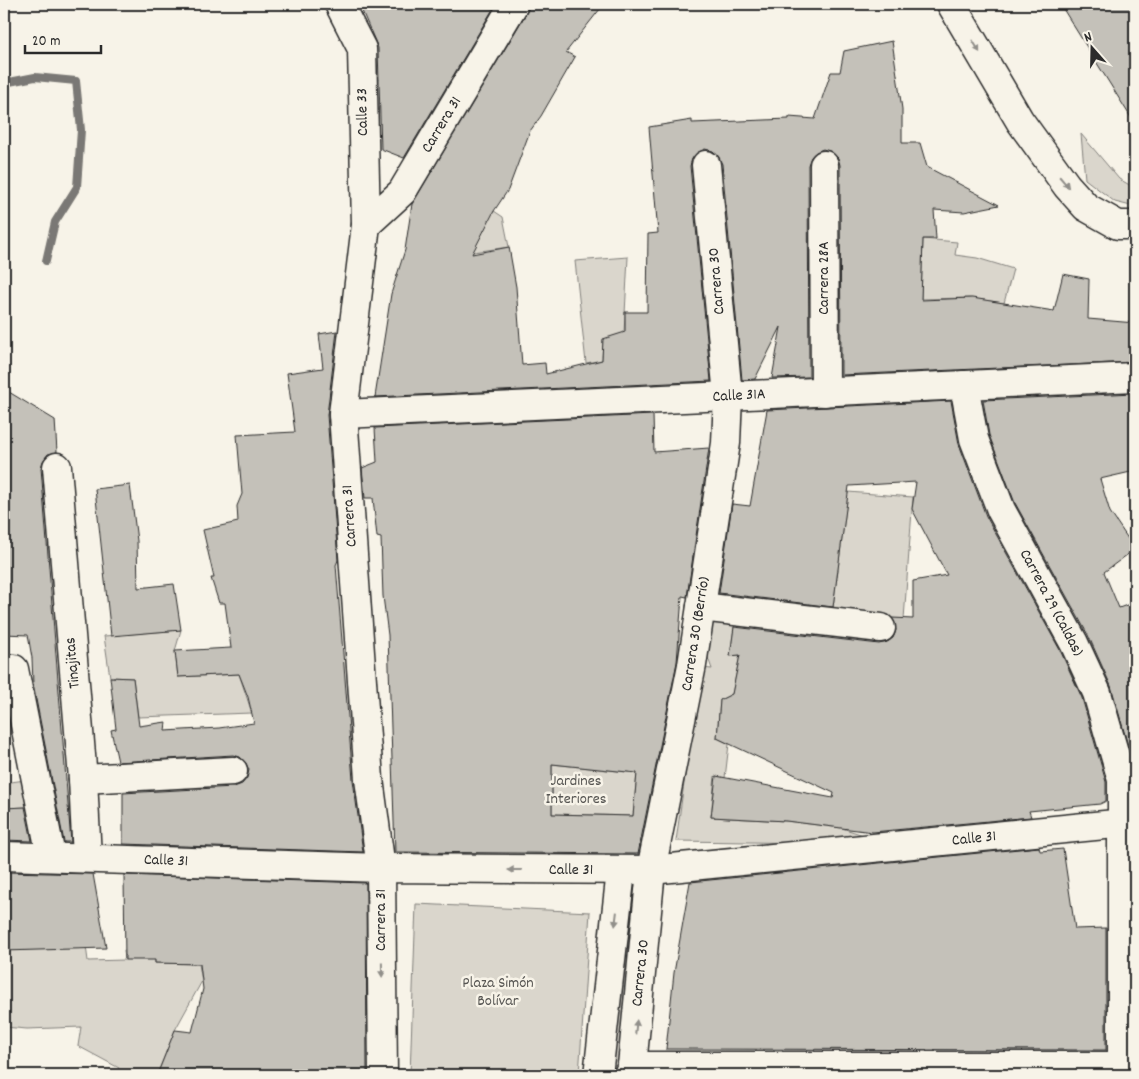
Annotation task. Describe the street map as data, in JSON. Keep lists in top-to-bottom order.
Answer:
{
  "streets": {
    "street": [
      "Calle 33",
      "Carrera 31",
      "Carrera 28A",
      "Carrera 30",
      "Calle 31A",
      "Carrera 29 (Caldas)",
      "Carrera 30 (Berrío)",
      "Tinajitas",
      "Calle 31"
    ]
  },
  "crossings": [
    ["Calle 33", "Carrera 31"],
    ["Carrera 31", "Calle 31A"],
    ["Carrera 31", "Calle 31"],
    ["Carrera 28A", "Calle 31A"],
    ["Carrera 30", "Calle 31A"],
    ["Carrera 30", "Carrera 30 (Berrío)"],
    ["Carrera 30", "Calle 31"],
    ["Calle 31A", "Carrera 29 (Caldas)"],
    ["Calle 31A", "Carrera 30 (Berrío)"],
    ["Carrera 29 (Caldas)", "Calle 31"],
    ["Carrera 30 (Berrío)", "Calle 31"],
    ["Tinajitas", "Calle 31"]
  ],
  "parks": ["Jardines Interiores", "Plaza Simón Bolívar"],
  "scale_bar": "20 m",
  "north": "top"
}
